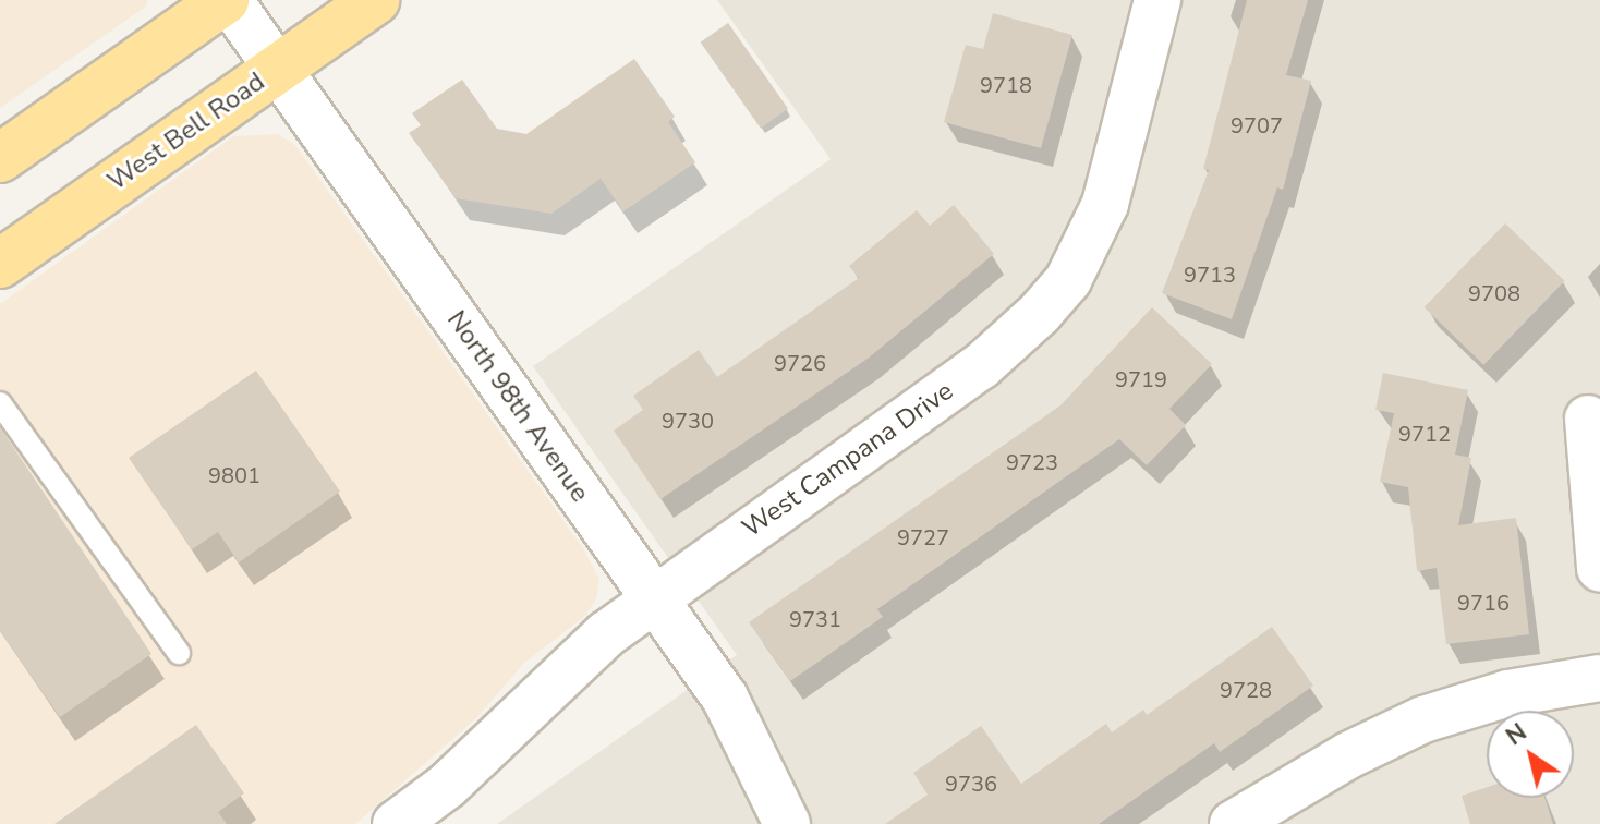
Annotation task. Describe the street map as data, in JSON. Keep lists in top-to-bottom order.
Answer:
{
  "streets": {
    "main road": ["West Bell Road"],
    "street": ["North 98th Avenue", "West Campana Drive"]
  },
  "crossings": [
    ["West Bell Road", "North 98th Avenue"],
    ["North 98th Avenue", "West Campana Drive"]
  ],
  "house_numbers": [
    "9718",
    "9707",
    "9713",
    "9708",
    "9726",
    "9719",
    "9730",
    "9712",
    "9723",
    "9801",
    "9727",
    "9716",
    "9731",
    "9728",
    "9736"
  ],
  "north": "top left"
}
